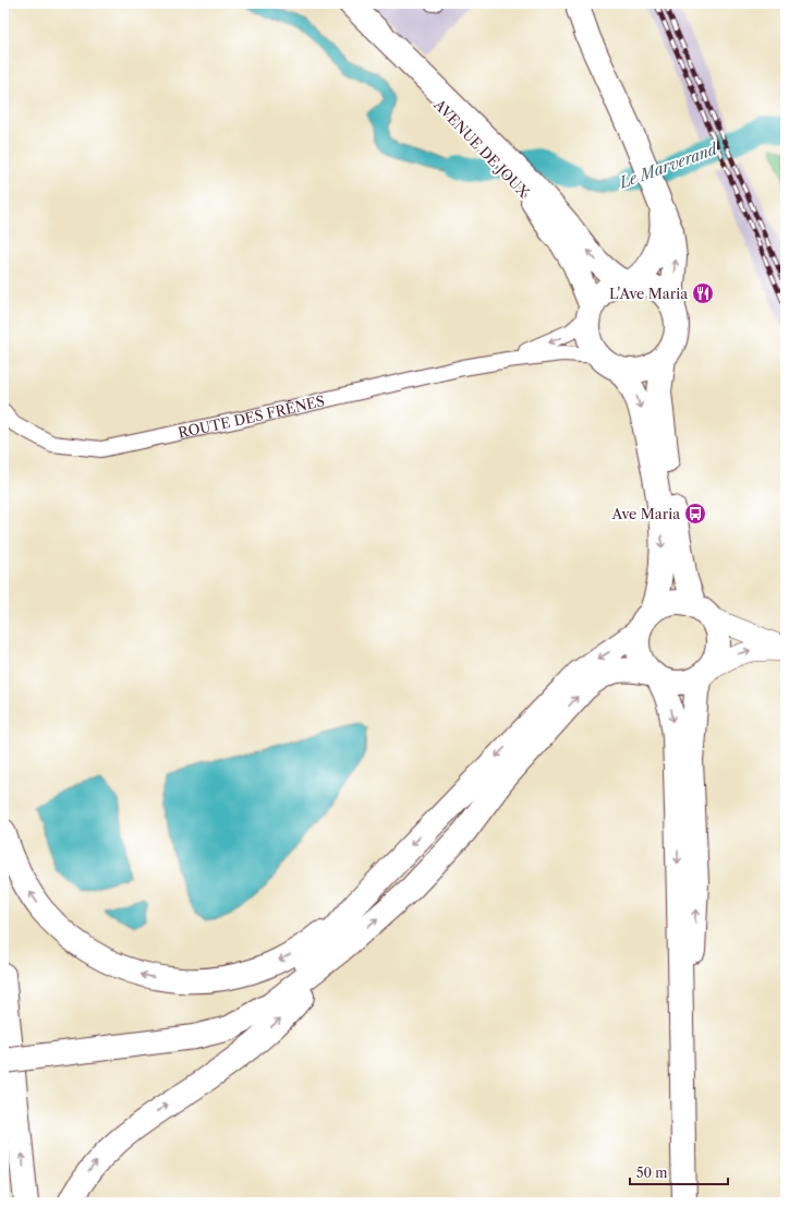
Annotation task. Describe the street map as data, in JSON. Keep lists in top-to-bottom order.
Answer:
{
  "streets": {
    "main road": ["AVENUE DE JOUX"],
    "street": ["ROUTE DES FRÊNES"]
  },
  "crossings": [
    ["AVENUE DE JOUX", "ROUTE DES FRÊNES"]
  ],
  "water": ["Le Marverand"],
  "places": {
    "restaurant": ["L'Ave Maria"],
    "bus stop": ["Ave Maria"]
  },
  "scale_bar": "50 m"
}
